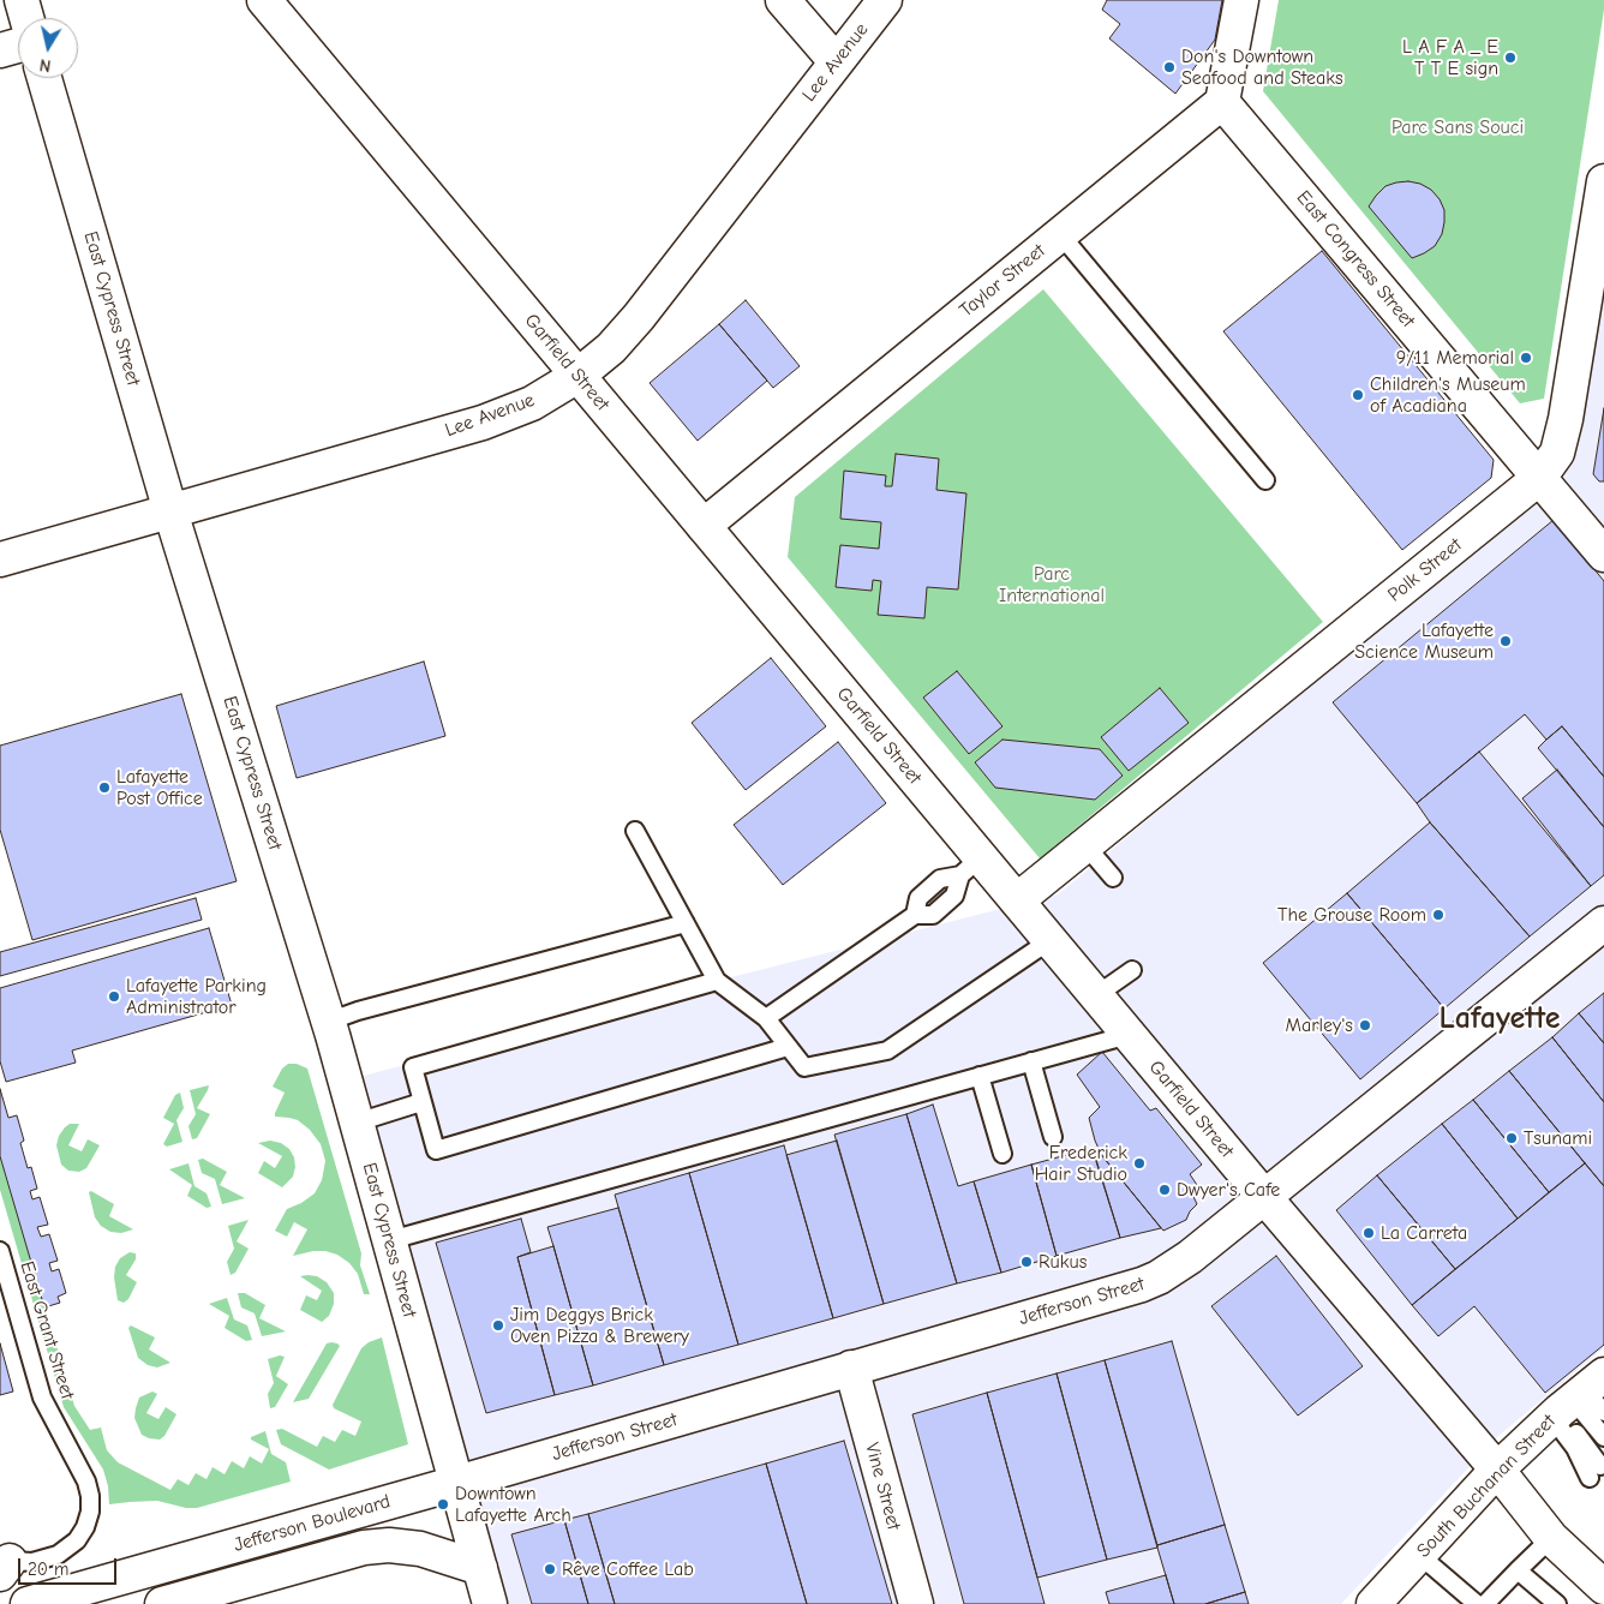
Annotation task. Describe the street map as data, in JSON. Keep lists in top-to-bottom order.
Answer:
{
  "streets": {
    "street": [
      "Lee Avenue",
      "East Congress Street",
      "Taylor Street",
      "East Cypress Street",
      "Garfield Street",
      "Polk Street",
      "Jefferson Street",
      "Vine Street",
      "South Buchanan Street",
      "Jefferson Boulevard"
    ],
    "lane": ["East Grant Street"]
  },
  "crossings": [
    ["Lee Avenue", "East Cypress Street"],
    ["Lee Avenue", "Garfield Street"],
    ["East Congress Street", "Taylor Street"],
    ["East Congress Street", "Polk Street"],
    ["Taylor Street", "Garfield Street"],
    ["East Cypress Street", "Jefferson Street"],
    ["East Cypress Street", "Jefferson Boulevard"],
    ["Garfield Street", "Polk Street"],
    ["Garfield Street", "Jefferson Street"],
    ["Garfield Street", "South Buchanan Street"],
    ["Jefferson Street", "Vine Street"],
    ["Jefferson Street", "Jefferson Boulevard"]
  ],
  "districts": ["Lafayette"],
  "parks": ["Parc Sans Souci", "Parc International"],
  "places": [
    "L A F A _ E T T E sign",
    "Don's Downtown Seafood and Steaks",
    "9/11 Memorial",
    "Children's Museum of Acadiana",
    "Lafayette Science Museum",
    "Lafayette Post Office",
    "The Grouse Room",
    "Lafayette Parking Administrator",
    "Marley's",
    "Tsunami",
    "Frederick Hair Studio",
    "Dwyer's Cafe",
    "La Carreta",
    "Rukus",
    "Jim Deggys Brick Oven Pizza & Brewery",
    "Downtown Lafayette Arch",
    "Rêve Coffee Lab"
  ],
  "scale_bar": "20 m",
  "north": "bottom"
}
